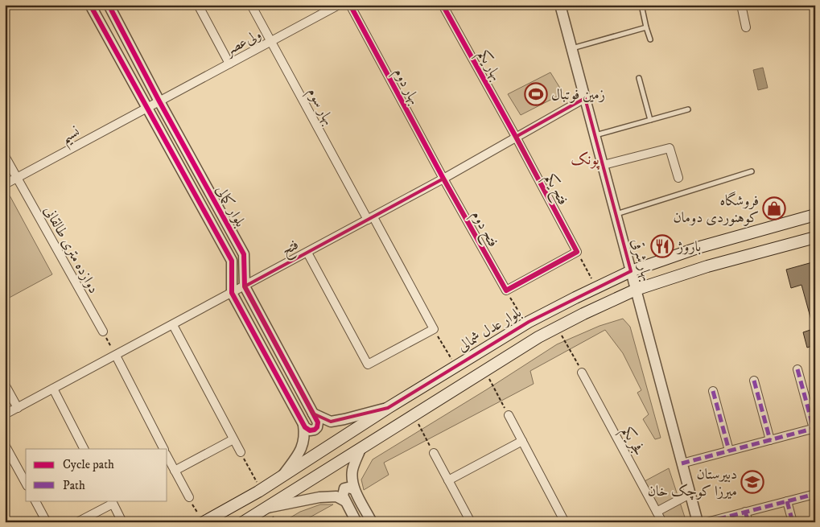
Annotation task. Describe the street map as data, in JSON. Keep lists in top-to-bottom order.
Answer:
{
  "streets": {
    "main road": ["بلوار عدل شمالی"],
    "street": [
      "ولی‌عصر",
      "بهار یکم",
      "بهار دوم",
      "بهار سوم",
      "نسیم",
      "فتح یکم",
      "بلوار کمالی",
      "فتح دوم",
      "فتح",
      "دوازده متری طالقانی",
      "بهار شرقی",
      "فجر یکم"
    ]
  },
  "crossings": [
    ["ولی‌عصر", "بهار سوم"],
    ["ولی‌عصر", "نسیم"],
    ["ولی‌عصر", "بلوار کمالی"],
    ["بهار یکم", "فتح یکم"],
    ["بهار یکم", "فتح"],
    ["بهار دوم", "فتح دوم"],
    ["بهار دوم", "فتح"],
    ["بهار سوم", "فتح"],
    ["نسیم", "بلوار کمالی"],
    ["نسیم", "دوازده متری طالقانی"],
    ["فتح یکم", "فتح"],
    ["بلوار کمالی", "فتح"],
    ["بلوار کمالی", "بلوار عدل شمالی"],
    ["فتح دوم", "فتح"],
    ["فتح", "بهار شرقی"],
    ["بهار شرقی", "بلوار عدل شمالی"]
  ],
  "districts": ["پونک"],
  "places": {
    "sports": ["زمین فوتبال"],
    "shop": ["فروشگاه کوهنوردی دومان"],
    "restaurant": ["باروژ"],
    "school or university": ["دبیرستان میرزا کوچک خان"]
  },
  "legend": ["Cycle path", "Path"]
}
